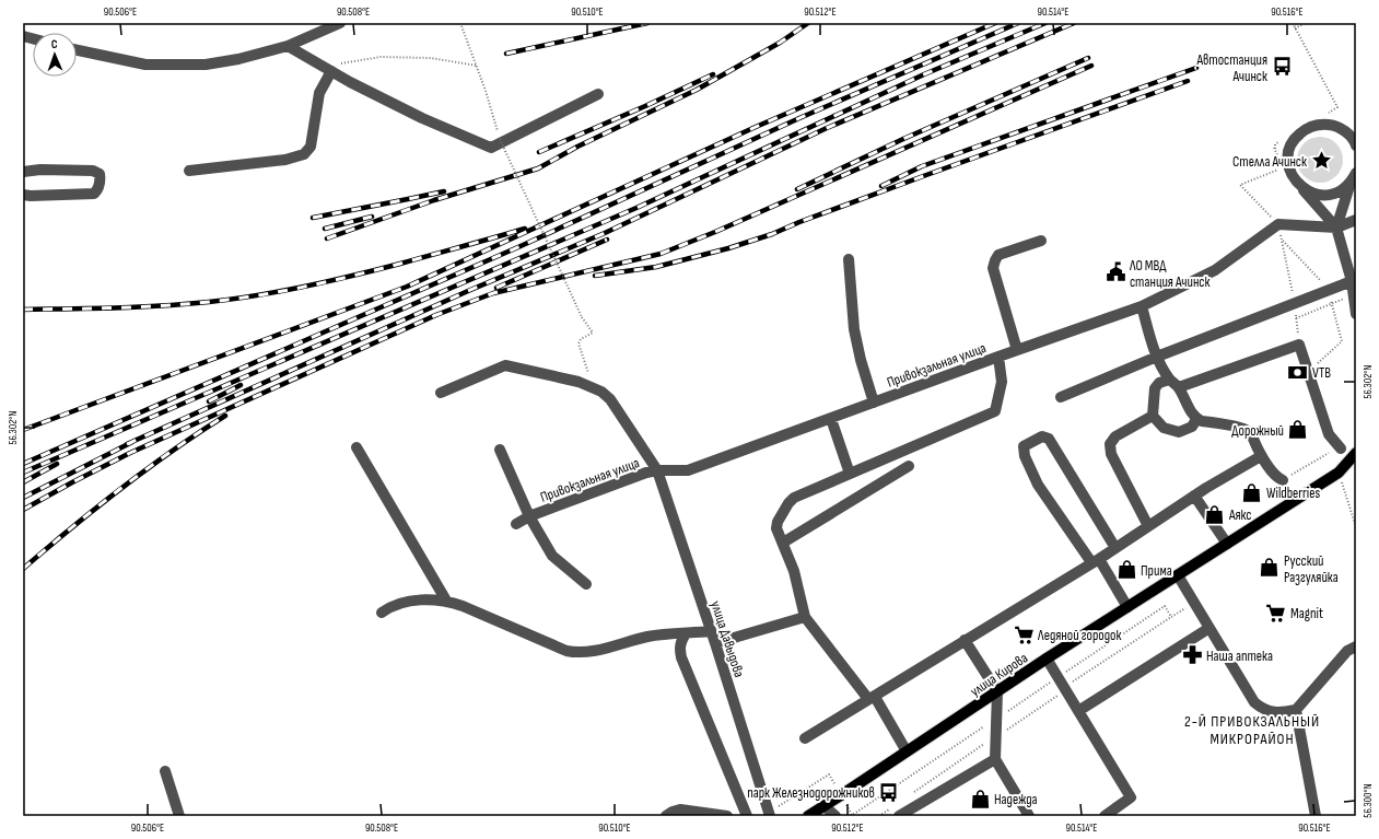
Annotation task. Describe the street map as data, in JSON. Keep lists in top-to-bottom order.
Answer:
{
  "streets": {
    "main road": ["улица Кирова"],
    "street": ["Привокзальная улица", "улица Давыдова"]
  },
  "crossings": [
    ["Привокзальная улица", "улица Давыдова"]
  ],
  "districts": ["2-Й ПРИВОКЗАЛЬНЫЙ МИКРОРАЙОН"],
  "places": {
    "bus stop": ["Автостанция Ачинск", "парк Железнодорожников"],
    "place": ["Стелла Ачинск"],
    "public building": ["ЛО МВД станция Ачинск"],
    "bank": ["VTB"],
    "shop": [
      "Дорожный",
      "Wildberries",
      "Аякс",
      "Русский Разгуляйка",
      "Прима",
      "Надежда"
    ],
    "supermarket": ["Magnit", "Ледяной городок"],
    "pharmacy": ["Наша аптека"]
  },
  "north": "top",
  "coordinates": [
    "90.506°E",
    "90.508°E",
    "90.510°E",
    "90.512°E",
    "90.514°E",
    "90.516°E",
    "56.302°N",
    "56.300°N"
  ]
}
